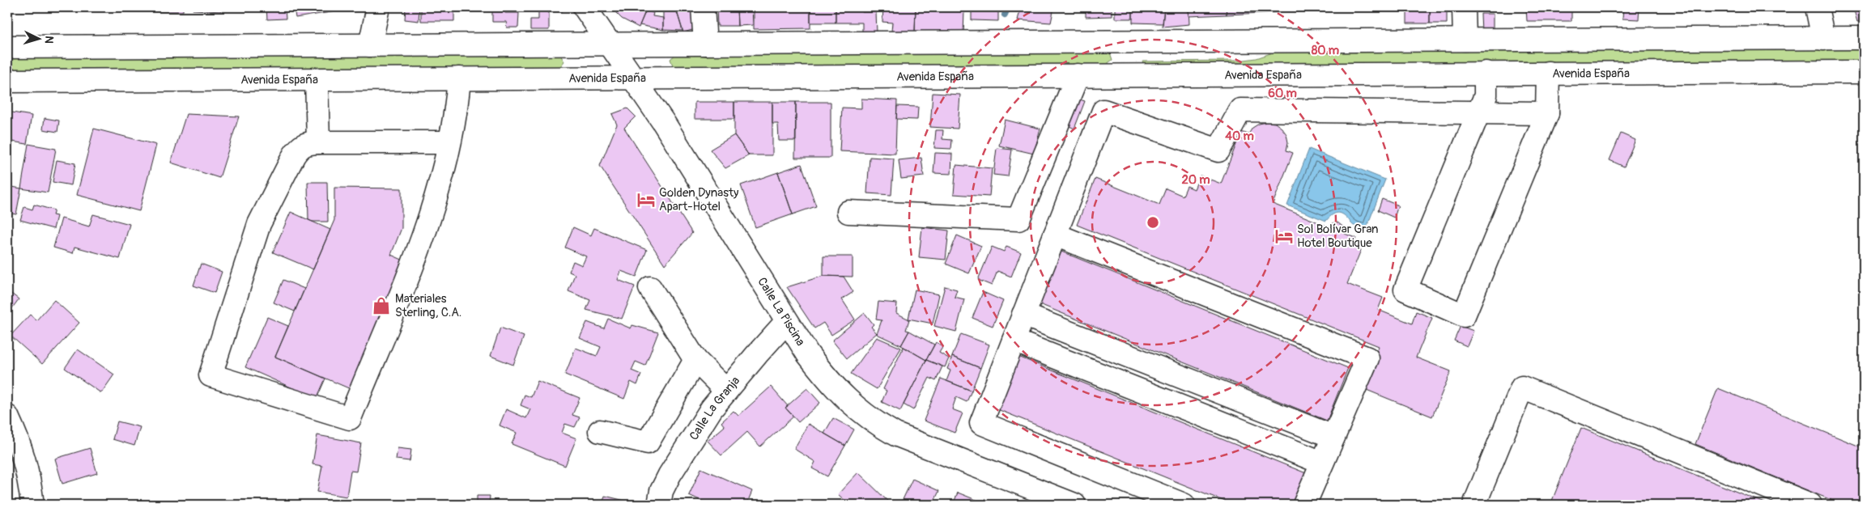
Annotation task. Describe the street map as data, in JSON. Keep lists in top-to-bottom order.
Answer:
{
  "streets": {
    "main road": ["Avenida España", "Calle La Piscina", "Calle La Granja"]
  },
  "crossings": [
    ["Avenida España", "Calle La Piscina"],
    ["Calle La Piscina", "Calle La Granja"]
  ],
  "places": {
    "hotel": ["Golden Dynasty Apart-Hotel", "Sol Bolívar Gran Hotel Boutique"],
    "shop": ["Materiales Sterling, C.A."]
  },
  "north": "right",
  "rings": [
    "80 m",
    "60 m",
    "40 m",
    "20 m"
  ]
}
